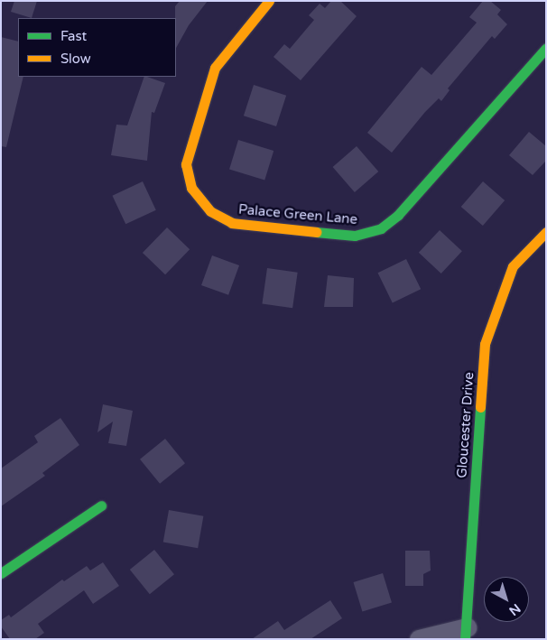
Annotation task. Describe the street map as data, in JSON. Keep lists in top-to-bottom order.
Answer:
{
  "streets": {
    "street": ["Palace Green Lane", "Gloucester Drive"]
  },
  "legend": ["Fast", "Slow"],
  "north": "bottom right"
}
